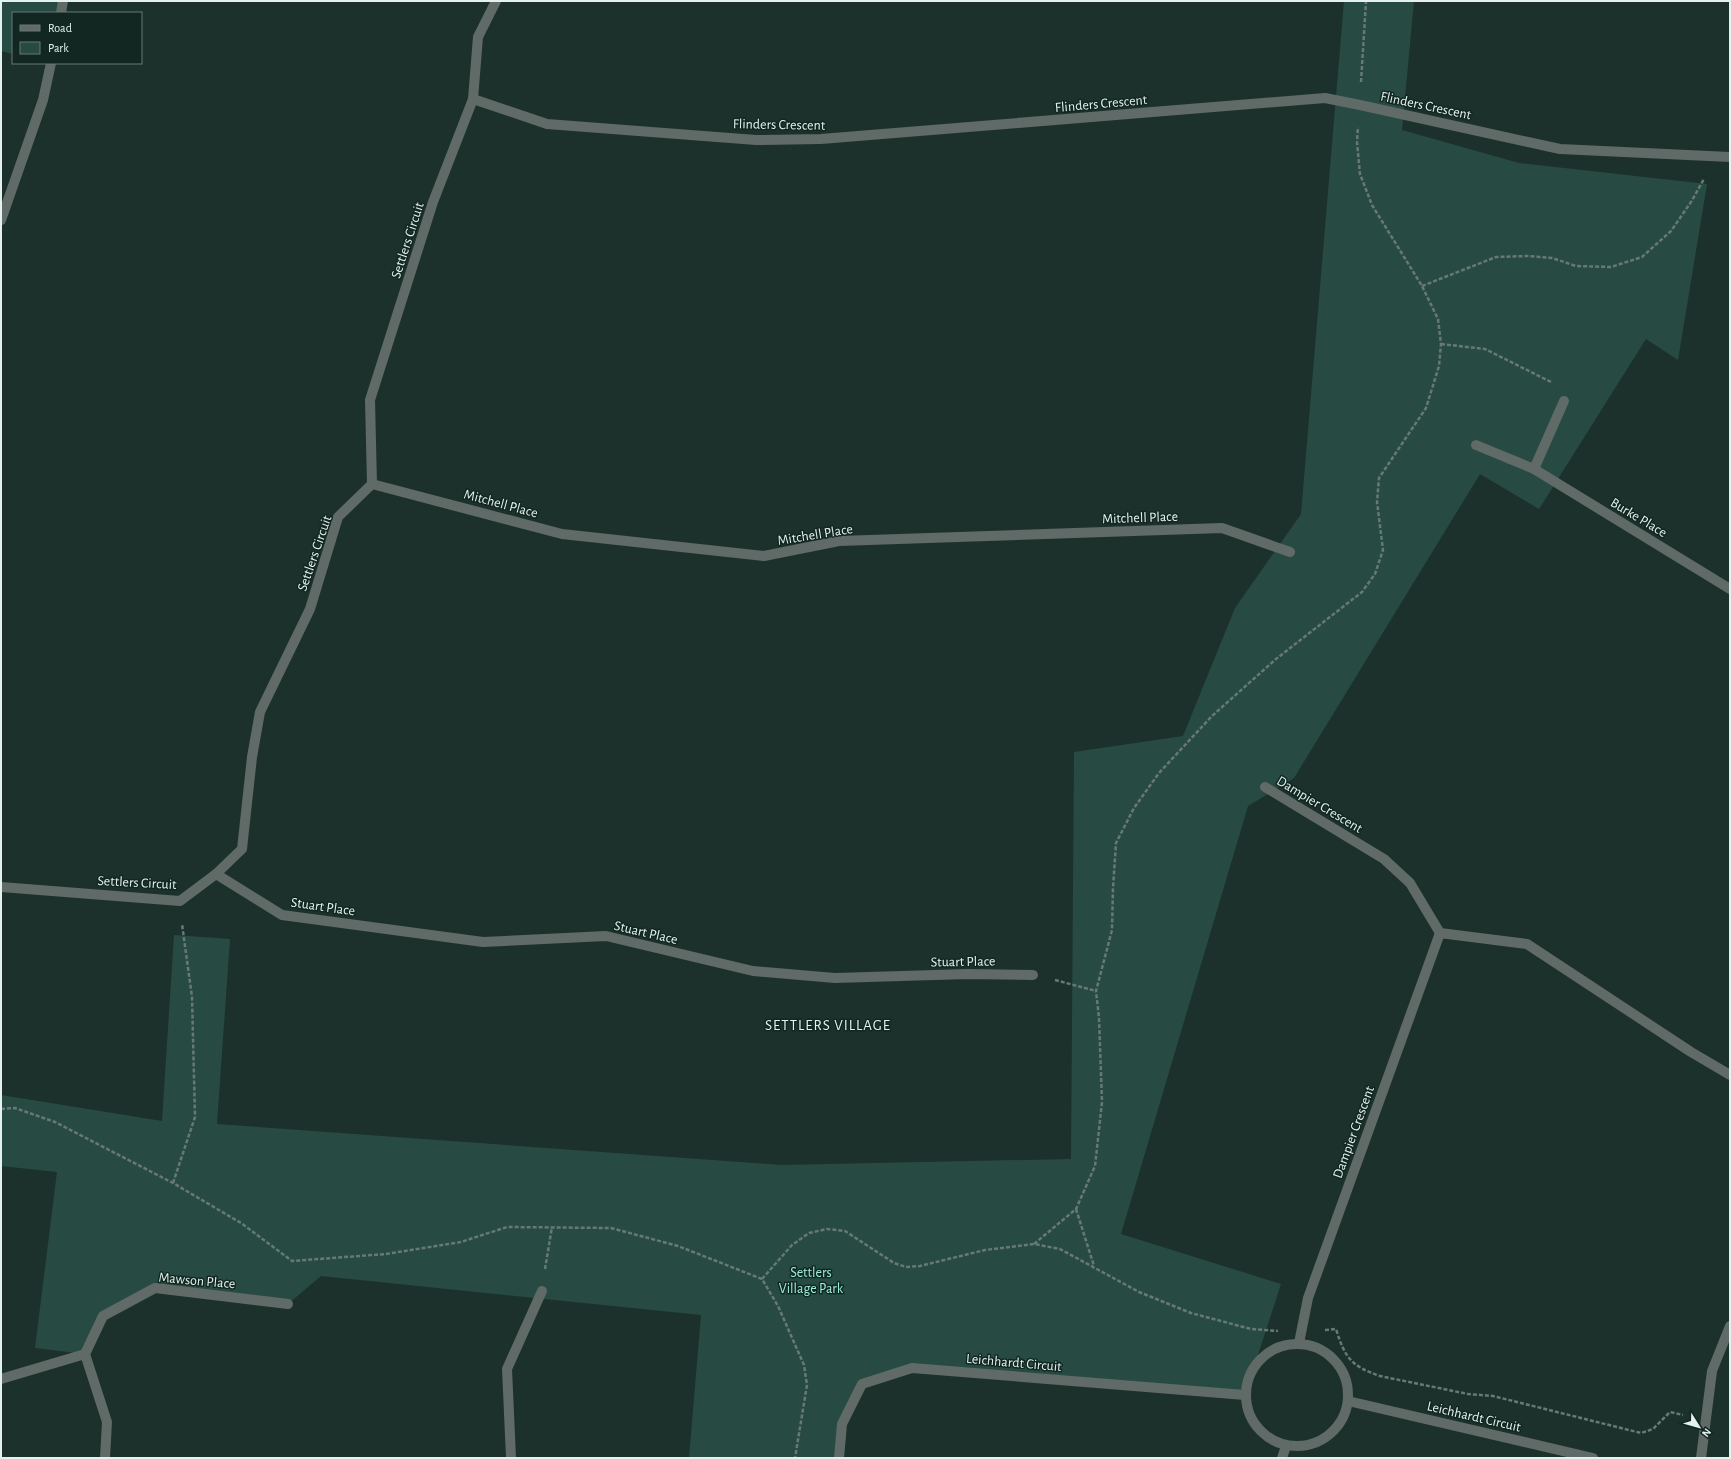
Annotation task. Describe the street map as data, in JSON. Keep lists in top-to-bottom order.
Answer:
{
  "streets": {
    "street": [
      "Flinders Crescent",
      "Settlers Circuit",
      "Mitchell Place",
      "Burke Place",
      "Dampier Crescent",
      "Stuart Place",
      "Mawson Place",
      "Leichhardt Circuit"
    ]
  },
  "crossings": [
    ["Flinders Crescent", "Settlers Circuit"],
    ["Settlers Circuit", "Mitchell Place"],
    ["Settlers Circuit", "Stuart Place"],
    ["Dampier Crescent", "Leichhardt Circuit"]
  ],
  "districts": ["SETTLERS VILLAGE"],
  "parks": ["Settlers Village Park"],
  "legend": ["Road", "Park"],
  "north": "bottom right"
}
